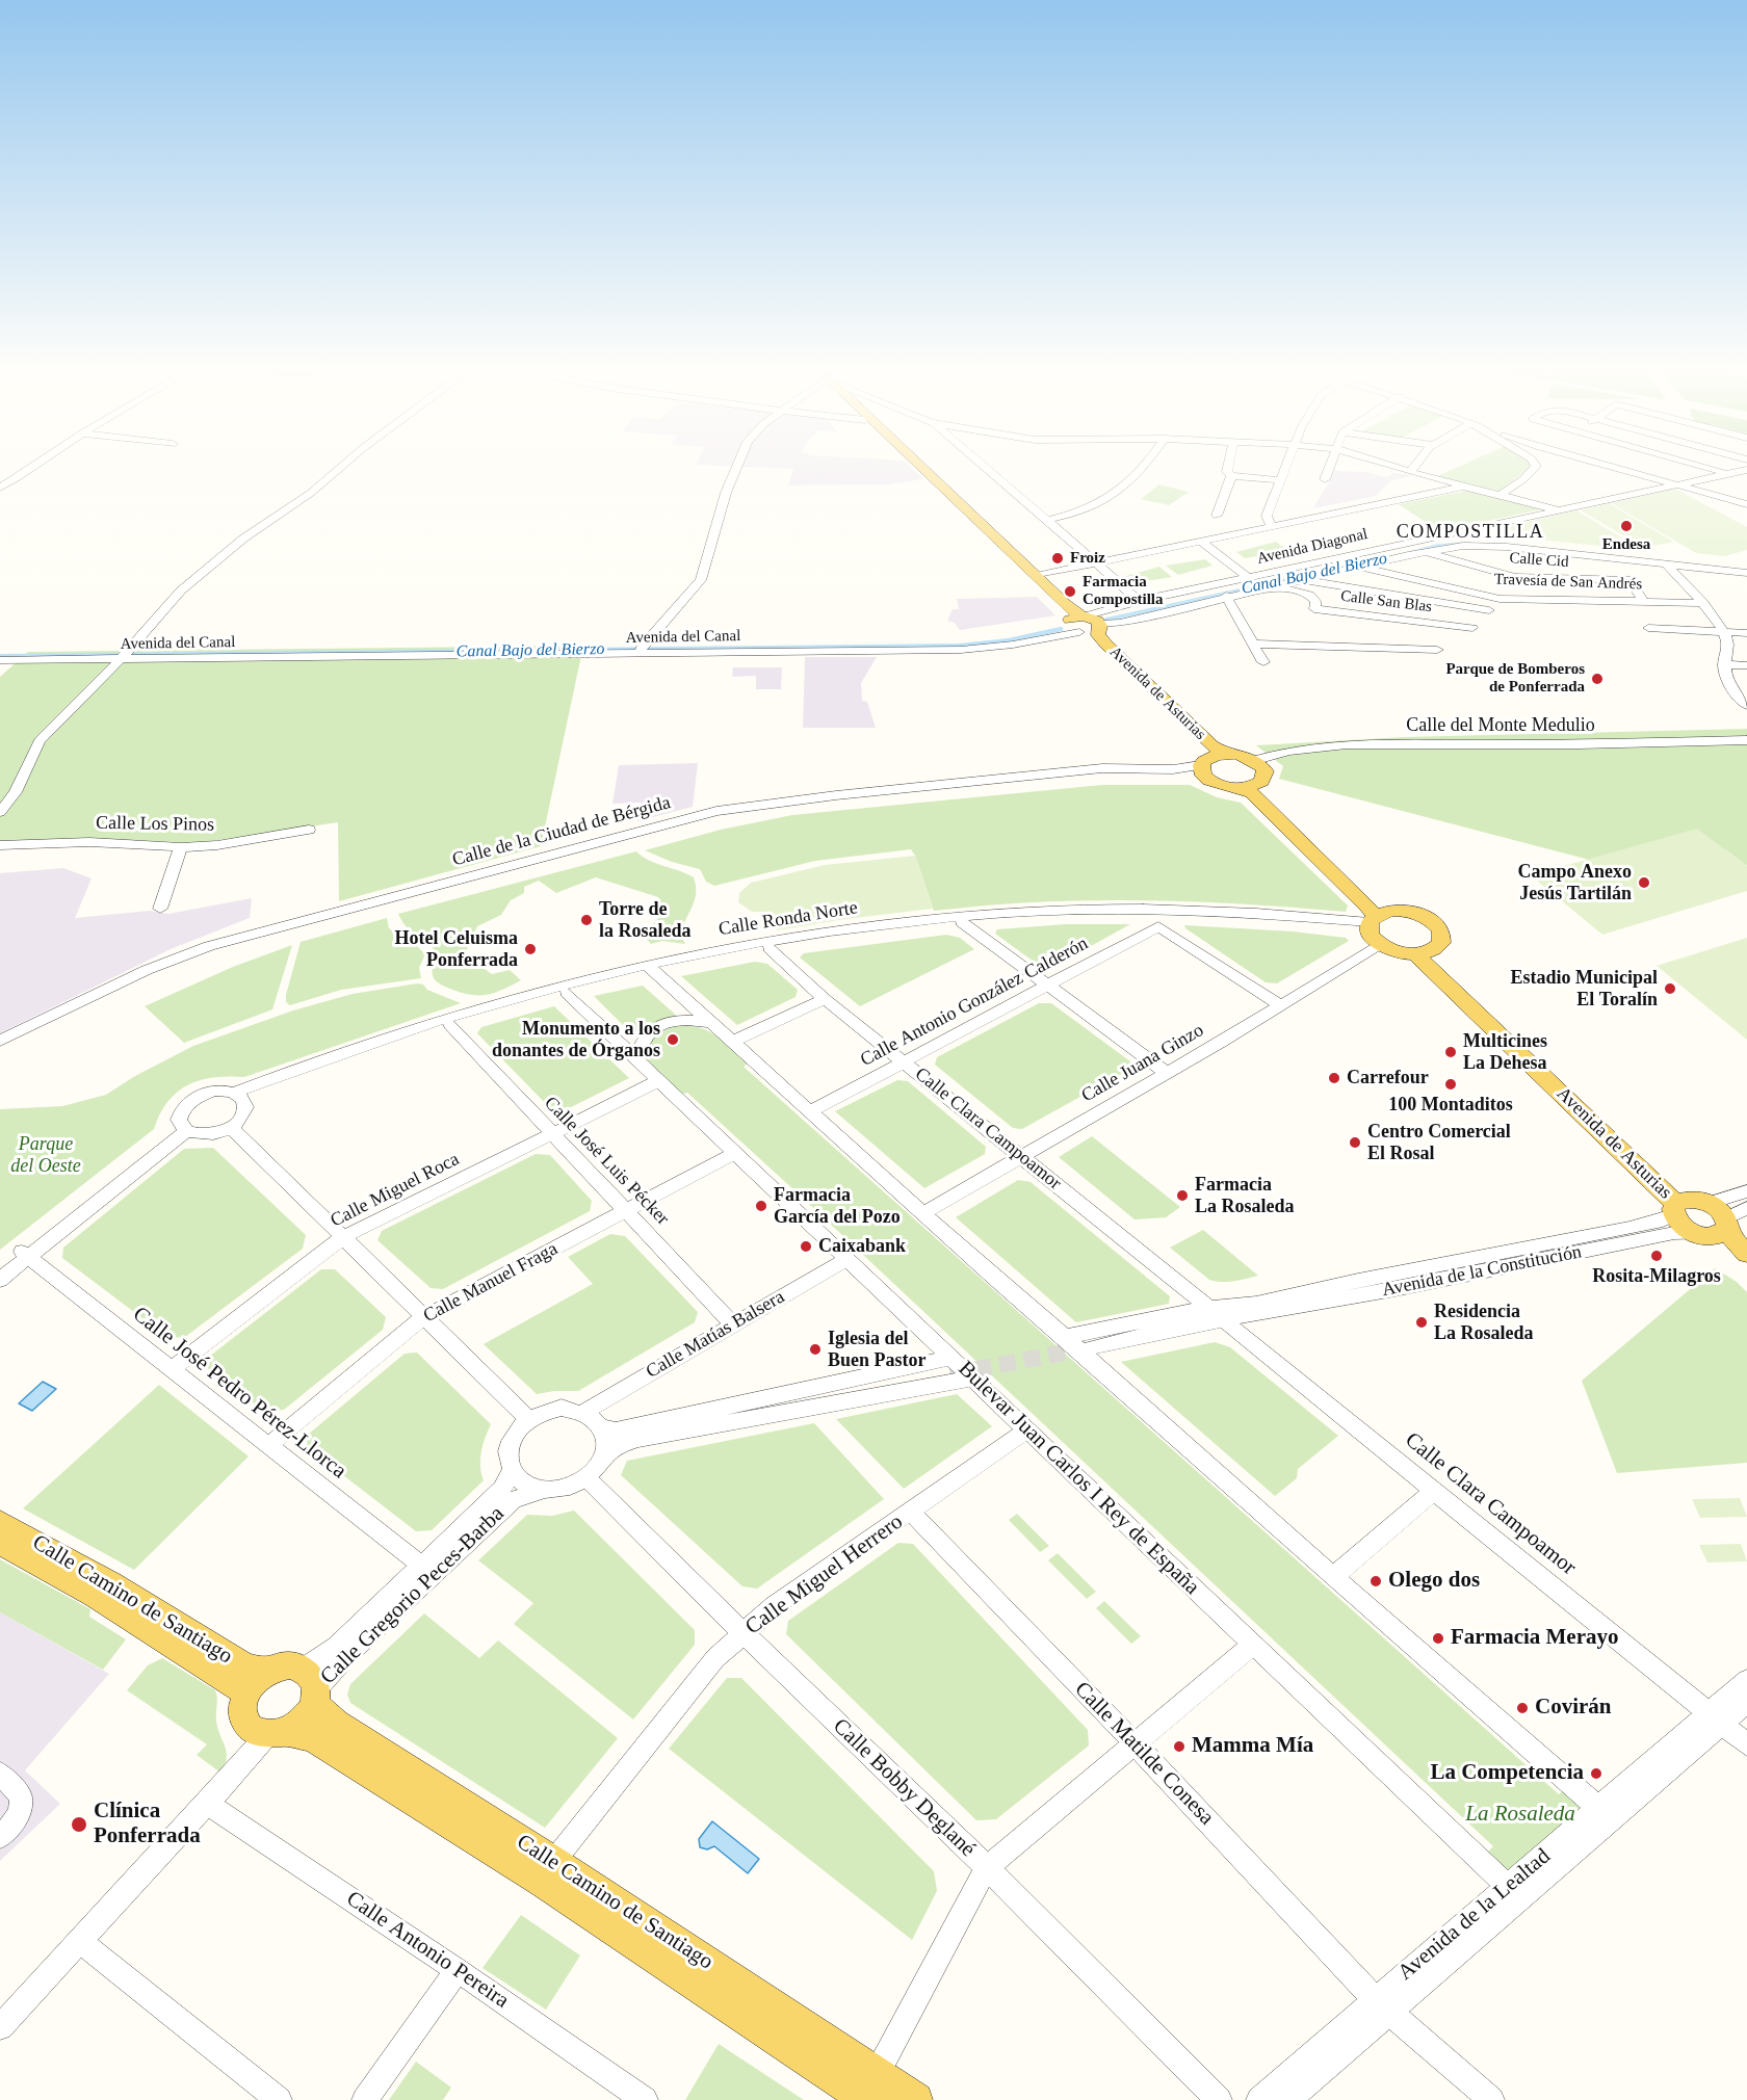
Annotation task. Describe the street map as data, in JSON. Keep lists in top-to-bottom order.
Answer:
{
  "streets": {
    "main road": ["Avenida de Asturias", "Calle Camino de Santiago"],
    "street": [
      "Avenida Diagonal",
      "Calle Cid",
      "Travesía de San Andrés",
      "Calle San Blas",
      "Avenida del Canal",
      "Calle del Monte Medulio",
      "Calle Los Pinos",
      "Calle de la Ciudad de Bérgida",
      "Calle Ronda Norte",
      "Calle Antonio González Calderón",
      "Calle Juana Ginzo",
      "Calle Clara Campoamor",
      "Calle José Luis Pécker",
      "Calle Miguel Roca",
      "Avenida de la Constitución",
      "Calle Manuel Fraga",
      "Calle Matías Balsera",
      "Calle José Pedro Pérez-Llorca",
      "Bulevar Juan Carlos I Rey de España",
      "Calle Miguel Herrero",
      "Calle Gregorio Peces-Barba",
      "Calle Matilde Conesa",
      "Calle Bobby Deglané",
      "Avenida de la Lealtad",
      "Calle Antonio Pereira"
    ]
  },
  "crossings": [
    ["Avenida Diagonal", "Avenida del Canal"],
    ["Avenida Diagonal", "Avenida de Asturias"],
    ["Calle Cid", "Travesía de San Andrés"],
    ["Calle Cid", "Avenida del Canal"],
    ["Travesía de San Andrés", "Avenida del Canal"],
    ["Calle San Blas", "Avenida del Canal"],
    ["Avenida del Canal", "Avenida de Asturias"],
    ["Avenida de Asturias", "Calle de la Ciudad de Bérgida"],
    ["Avenida de Asturias", "Avenida de la Constitución"],
    ["Calle Ronda Norte", "Calle Antonio González Calderón"],
    ["Calle Ronda Norte", "Calle Clara Campoamor"],
    ["Calle Ronda Norte", "Calle José Luis Pécker"],
    ["Calle Ronda Norte", "Bulevar Juan Carlos I Rey de España"],
    ["Calle Antonio González Calderón", "Calle Clara Campoamor"],
    ["Calle Juana Ginzo", "Calle Clara Campoamor"],
    ["Calle Clara Campoamor", "Avenida de la Constitución"],
    ["Calle Clara Campoamor", "Avenida de la Lealtad"],
    ["Calle José Luis Pécker", "Calle Miguel Roca"],
    ["Calle José Luis Pécker", "Calle Manuel Fraga"],
    ["Calle José Luis Pécker", "Calle Matías Balsera"],
    ["Calle Miguel Roca", "Calle José Pedro Pérez-Llorca"],
    ["Calle Miguel Roca", "Bulevar Juan Carlos I Rey de España"],
    ["Calle Manuel Fraga", "Calle José Pedro Pérez-Llorca"],
    ["Calle Manuel Fraga", "Bulevar Juan Carlos I Rey de España"],
    ["Calle Matías Balsera", "Bulevar Juan Carlos I Rey de España"],
    ["Calle Matías Balsera", "Calle Gregorio Peces-Barba"],
    ["Calle Matías Balsera", "Calle Bobby Deglané"],
    ["Calle José Pedro Pérez-Llorca", "Calle Gregorio Peces-Barba"],
    ["Bulevar Juan Carlos I Rey de España", "Calle Miguel Herrero"],
    ["Bulevar Juan Carlos I Rey de España", "Avenida de la Lealtad"],
    ["Calle Miguel Herrero", "Calle Camino de Santiago"],
    ["Calle Miguel Herrero", "Calle Matilde Conesa"],
    ["Calle Miguel Herrero", "Calle Bobby Deglané"],
    ["Calle Gregorio Peces-Barba", "Calle Camino de Santiago"],
    ["Calle Gregorio Peces-Barba", "Calle Bobby Deglané"],
    ["Calle Matilde Conesa", "Avenida de la Lealtad"]
  ],
  "districts": ["COMPOSTILLA"],
  "water": ["Canal Bajo del Bierzo"],
  "parks": ["Parque del Oeste", "La Rosaleda"],
  "places": [
    "Endesa",
    "Froiz",
    "Farmacia Compostilla",
    "Parque de Bomberos de Ponferrada",
    "Campo Anexo Jesús Tartilán",
    "Torre de la Rosaleda",
    "Hotel Celuisma Ponferrada",
    "Estadio Municipal El Toralín",
    "Monumento a los donantes de Órganos",
    "Multicines La Dehesa",
    "Carrefour",
    "100 Montaditos",
    "Centro Comercial El Rosal",
    "Farmacia La Rosaleda",
    "Farmacia García del Pozo",
    "Caixabank",
    "Rosita-Milagros",
    "Residencia La Rosaleda",
    "Iglesia del Buen Pastor",
    "Olego dos",
    "Farmacia Merayo",
    "Covirán",
    "Mamma Mía",
    "La Competencia",
    "Clínica Ponferrada"
  ]
}
